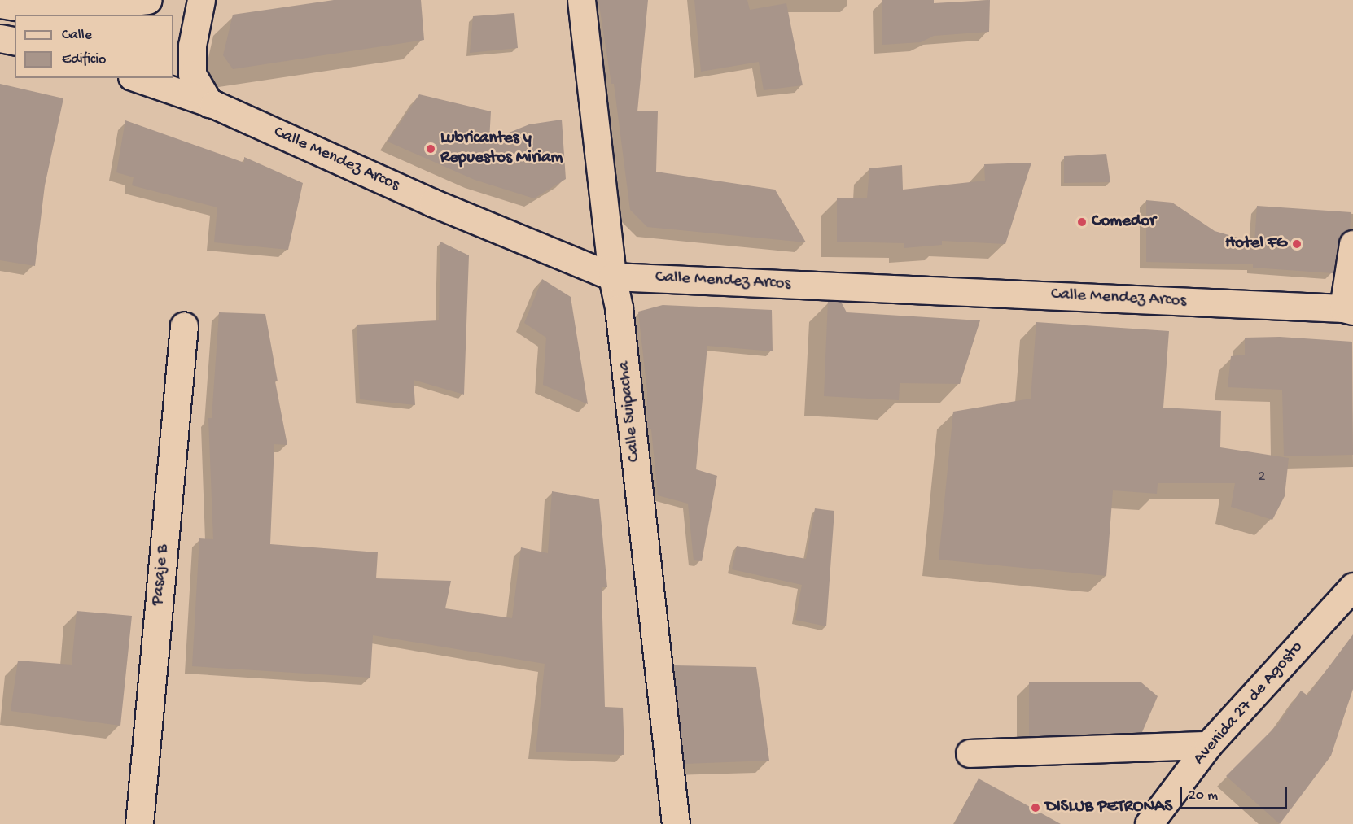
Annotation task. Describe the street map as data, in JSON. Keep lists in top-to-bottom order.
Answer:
{
  "streets": {
    "street": [
      "Calle Mendez Arcos",
      "Calle Suipacha",
      "Pasaje B",
      "Avenida 27 de Agosto"
    ]
  },
  "crossings": [
    ["Calle Mendez Arcos", "Calle Suipacha"]
  ],
  "places": [
    "Lubricantes y Repuestos Miriam",
    "Comedor",
    "Hotel FG",
    "DISLUB PETRONAS"
  ],
  "house_numbers": ["2"],
  "legend": ["Calle", "Edificio"],
  "scale_bar": "20 m"
}
